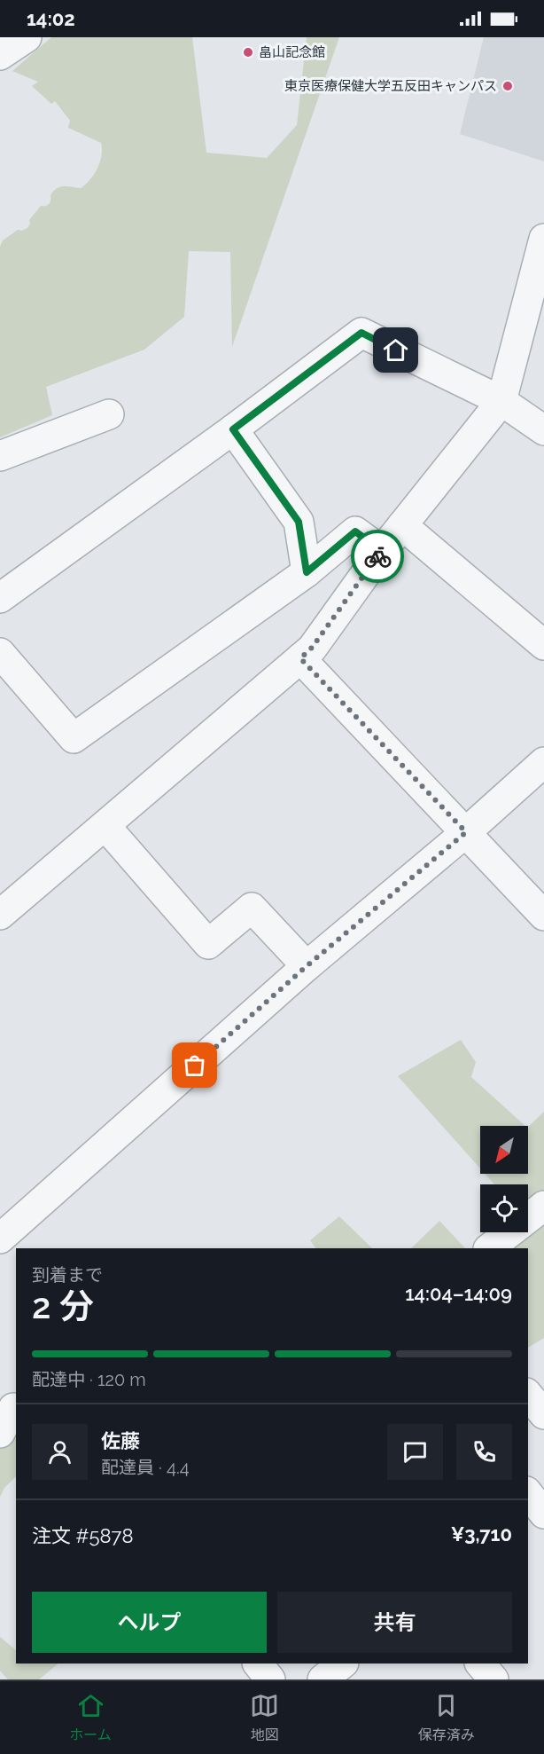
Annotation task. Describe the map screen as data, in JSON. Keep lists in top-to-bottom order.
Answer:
{
  "places": ["畠山記念館", "東京医療保健大学五反田キャンパス"],
  "north": "bottom left",
  "page": {
    "status": "14:02",
    "heading": ["2 分", "到着まで", "14:04–14:09"],
    "panel": [
      "佐藤",
      "配達員 · 4.4",
      "注文 #5878",
      "¥3,710"
    ],
    "bar": "配達中 · 120 m",
    "buttons": ["ヘルプ", "共有"],
    "tabs": ["ホーム", "地図", "保存済み"]
  }
}
